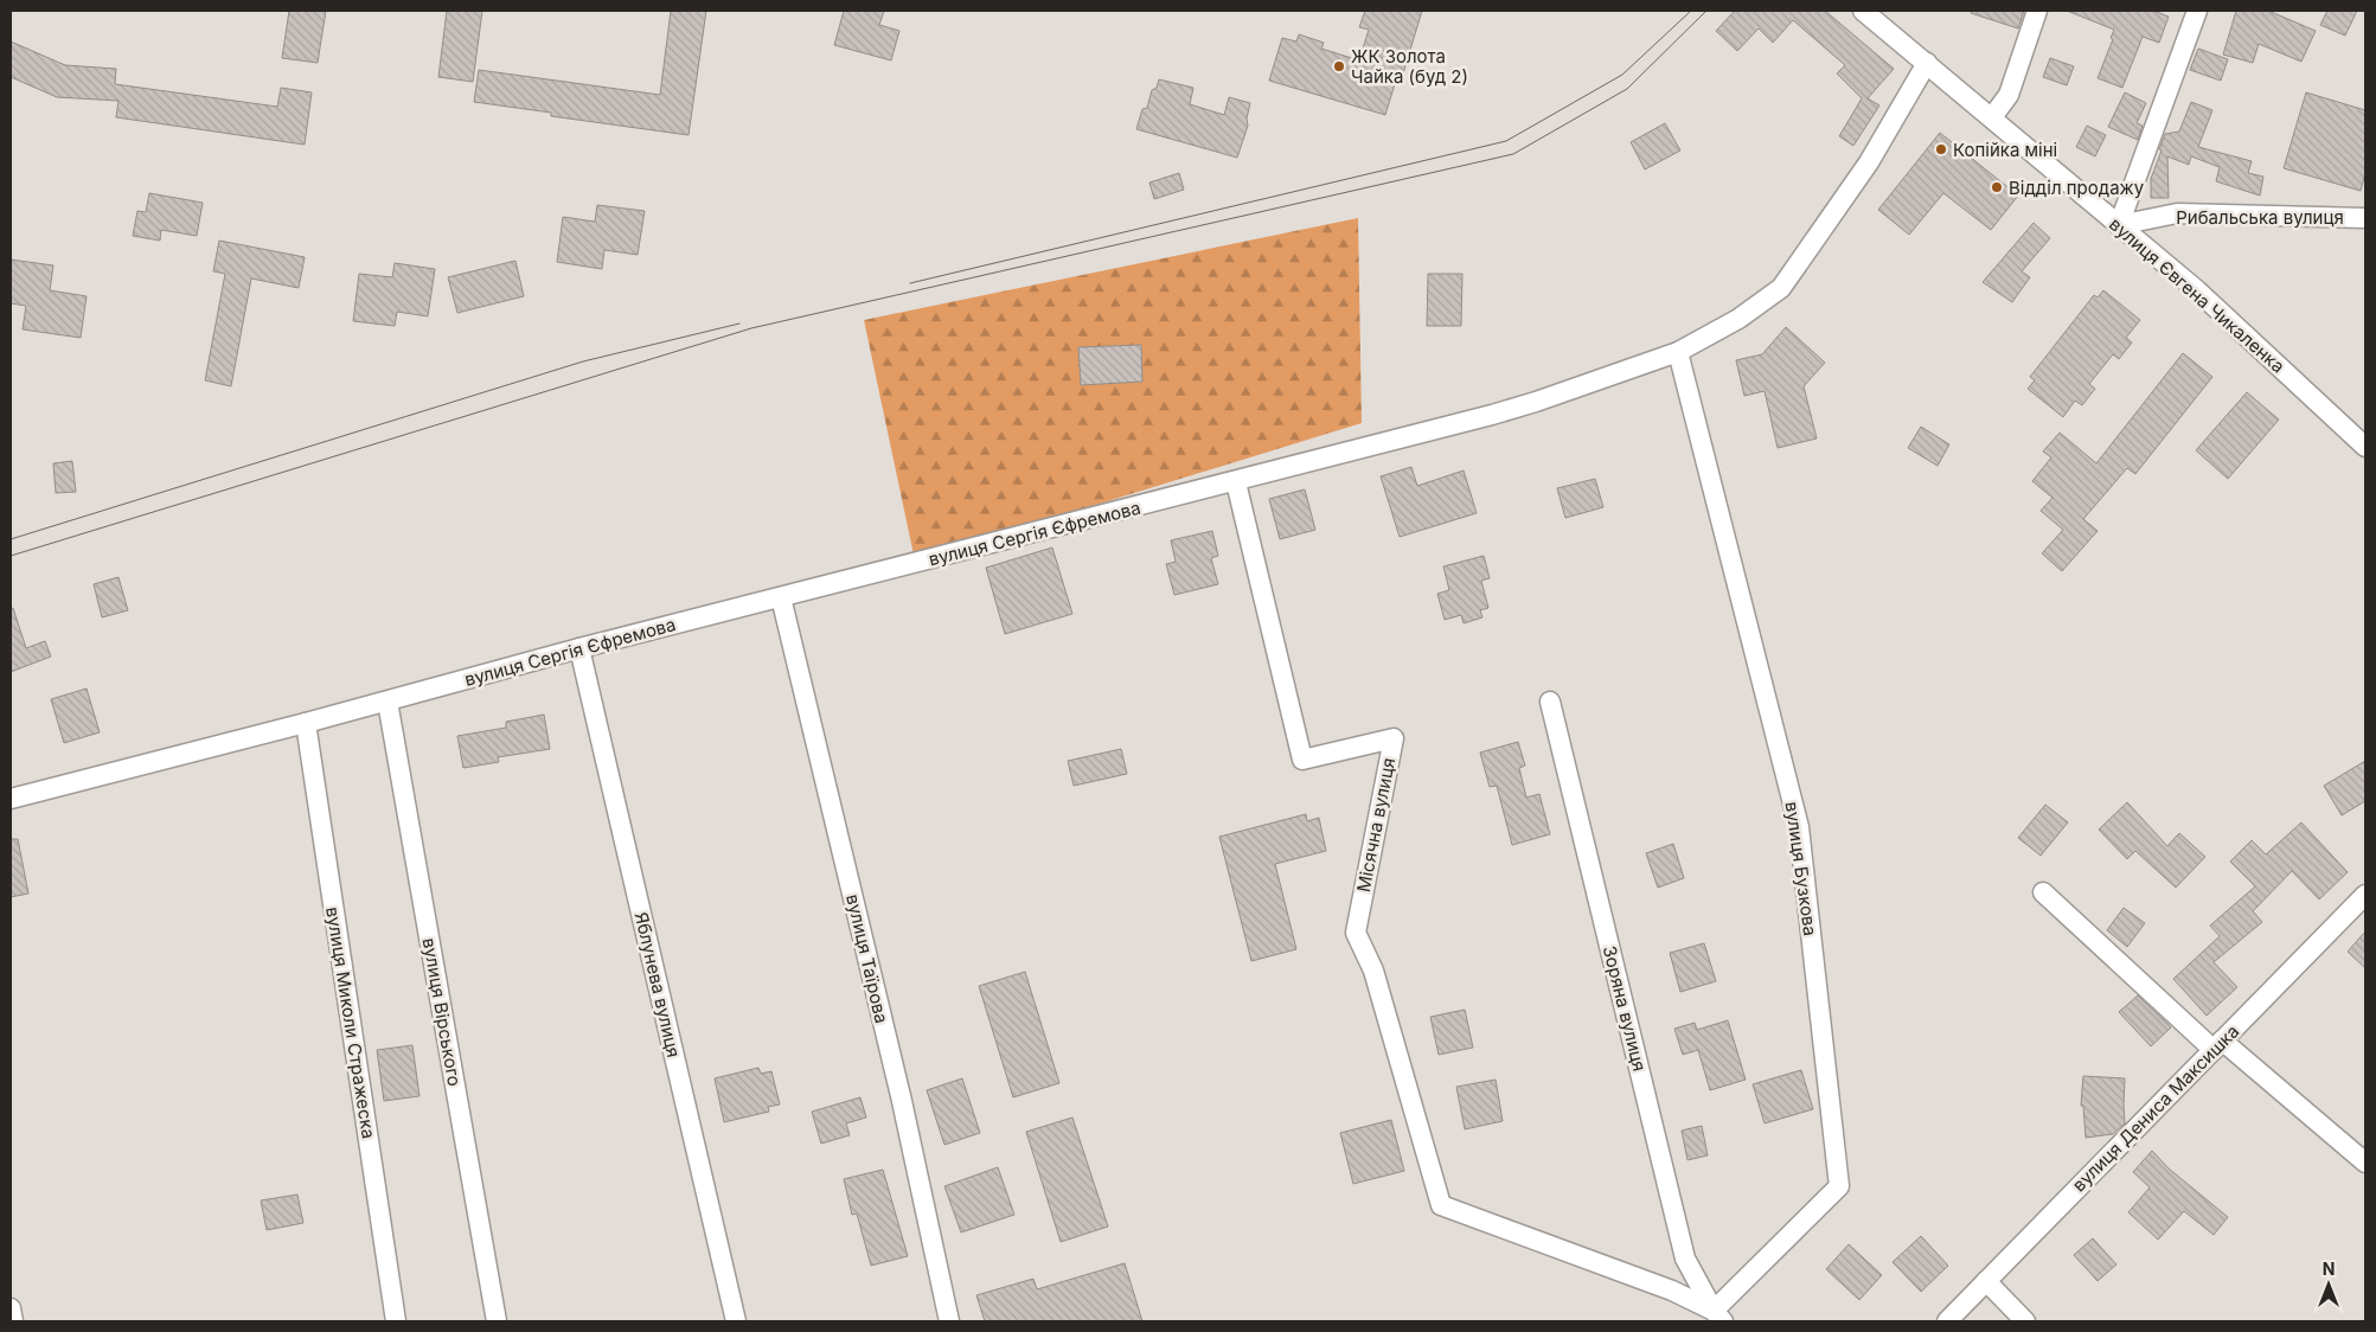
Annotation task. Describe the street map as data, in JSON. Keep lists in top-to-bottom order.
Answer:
{
  "streets": {
    "street": [
      "Рибальська вулиця",
      "вулиця Євгена Чикаленка",
      "вулиця Сергія Єфремова",
      "Місячна вулиця",
      "вулиця Бузкова",
      "вулиця Таїрова",
      "Яблунева вулиця",
      "Зоряна вулиця",
      "вулиця Вірського",
      "вулиця Миколи Стражеска",
      "вулиця Дениса Максишка"
    ]
  },
  "crossings": [
    ["Рибальська вулиця", "вулиця Євгена Чикаленка"],
    ["вулиця Євгена Чикаленка", "вулиця Сергія Єфремова"],
    ["вулиця Сергія Єфремова", "Місячна вулиця"],
    ["вулиця Сергія Єфремова", "вулиця Бузкова"],
    ["вулиця Сергія Єфремова", "вулиця Таїрова"],
    ["вулиця Сергія Єфремова", "Яблунева вулиця"],
    ["вулиця Сергія Єфремова", "вулиця Вірського"],
    ["вулиця Сергія Єфремова", "вулиця Миколи Стражеска"],
    ["Місячна вулиця", "вулиця Бузкова"],
    ["Місячна вулиця", "Зоряна вулиця"],
    ["вулиця Бузкова", "Зоряна вулиця"]
  ],
  "places": ["ЖК Золота Чайка (буд 2)", "Копійка міні", "Відділ продажу"],
  "north": "top"
}
